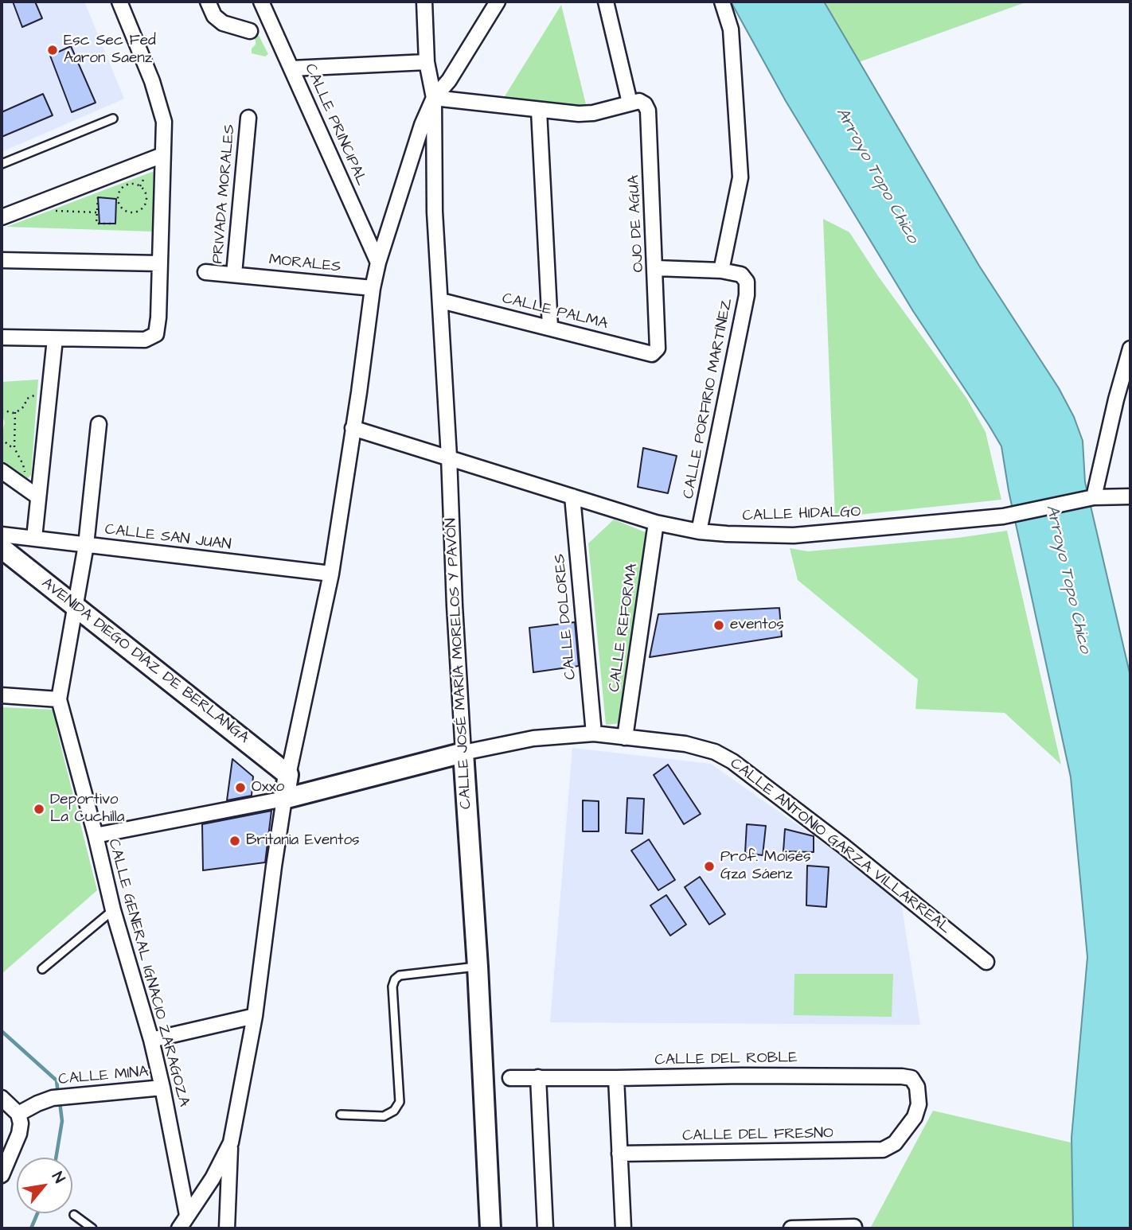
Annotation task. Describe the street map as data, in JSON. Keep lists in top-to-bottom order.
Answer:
{
  "streets": {
    "street": [
      "CALLE PRINCIPAL",
      "PRIVADA MORALES",
      "OJO DE AGUA",
      "MORALES",
      "CALLE PALMA",
      "CALLE PORFIRIO MARTÍNEZ",
      "CALLE HIDALGO",
      "CALLE SAN JUAN",
      "CALLE DOLORES",
      "CALLE REFORMA",
      "AVENIDA DIEGO DÍAZ DE BERLANGA",
      "CALLE JOSÉ MARÍA MORELOS Y PAVÓN",
      "CALLE ANTONIO GARZA VILLARREAL",
      "CALLE GENERAL IGNACIO ZARAGOZA",
      "CALLE DEL ROBLE",
      "CALLE MINA",
      "CALLE DEL FRESNO"
    ]
  },
  "crossings": [
    ["PRIVADA MORALES", "MORALES"],
    ["OJO DE AGUA", "CALLE PALMA"],
    ["CALLE PALMA", "CALLE JOSÉ MARÍA MORELOS Y PAVÓN"],
    ["CALLE PORFIRIO MARTÍNEZ", "CALLE HIDALGO"],
    ["CALLE HIDALGO", "CALLE DOLORES"],
    ["CALLE HIDALGO", "CALLE REFORMA"],
    ["CALLE HIDALGO", "CALLE JOSÉ MARÍA MORELOS Y PAVÓN"],
    ["CALLE SAN JUAN", "CALLE GENERAL IGNACIO ZARAGOZA"],
    ["CALLE DOLORES", "CALLE ANTONIO GARZA VILLARREAL"],
    ["CALLE REFORMA", "CALLE ANTONIO GARZA VILLARREAL"],
    ["AVENIDA DIEGO DÍAZ DE BERLANGA", "CALLE GENERAL IGNACIO ZARAGOZA"],
    ["CALLE JOSÉ MARÍA MORELOS Y PAVÓN", "CALLE ANTONIO GARZA VILLARREAL"],
    ["CALLE ANTONIO GARZA VILLARREAL", "CALLE GENERAL IGNACIO ZARAGOZA"],
    ["CALLE GENERAL IGNACIO ZARAGOZA", "CALLE MINA"],
    ["CALLE DEL ROBLE", "CALLE DEL FRESNO"]
  ],
  "water": ["Arroyo Topo Chico"],
  "places": [
    "Esc Sec Fed Aaron Saenz",
    "eventos",
    "Oxxo",
    "Deportivo La Cuchilla",
    "Britania Eventos",
    "Prof. Moisés Gza Sáenz"
  ],
  "north": "top right"
}
